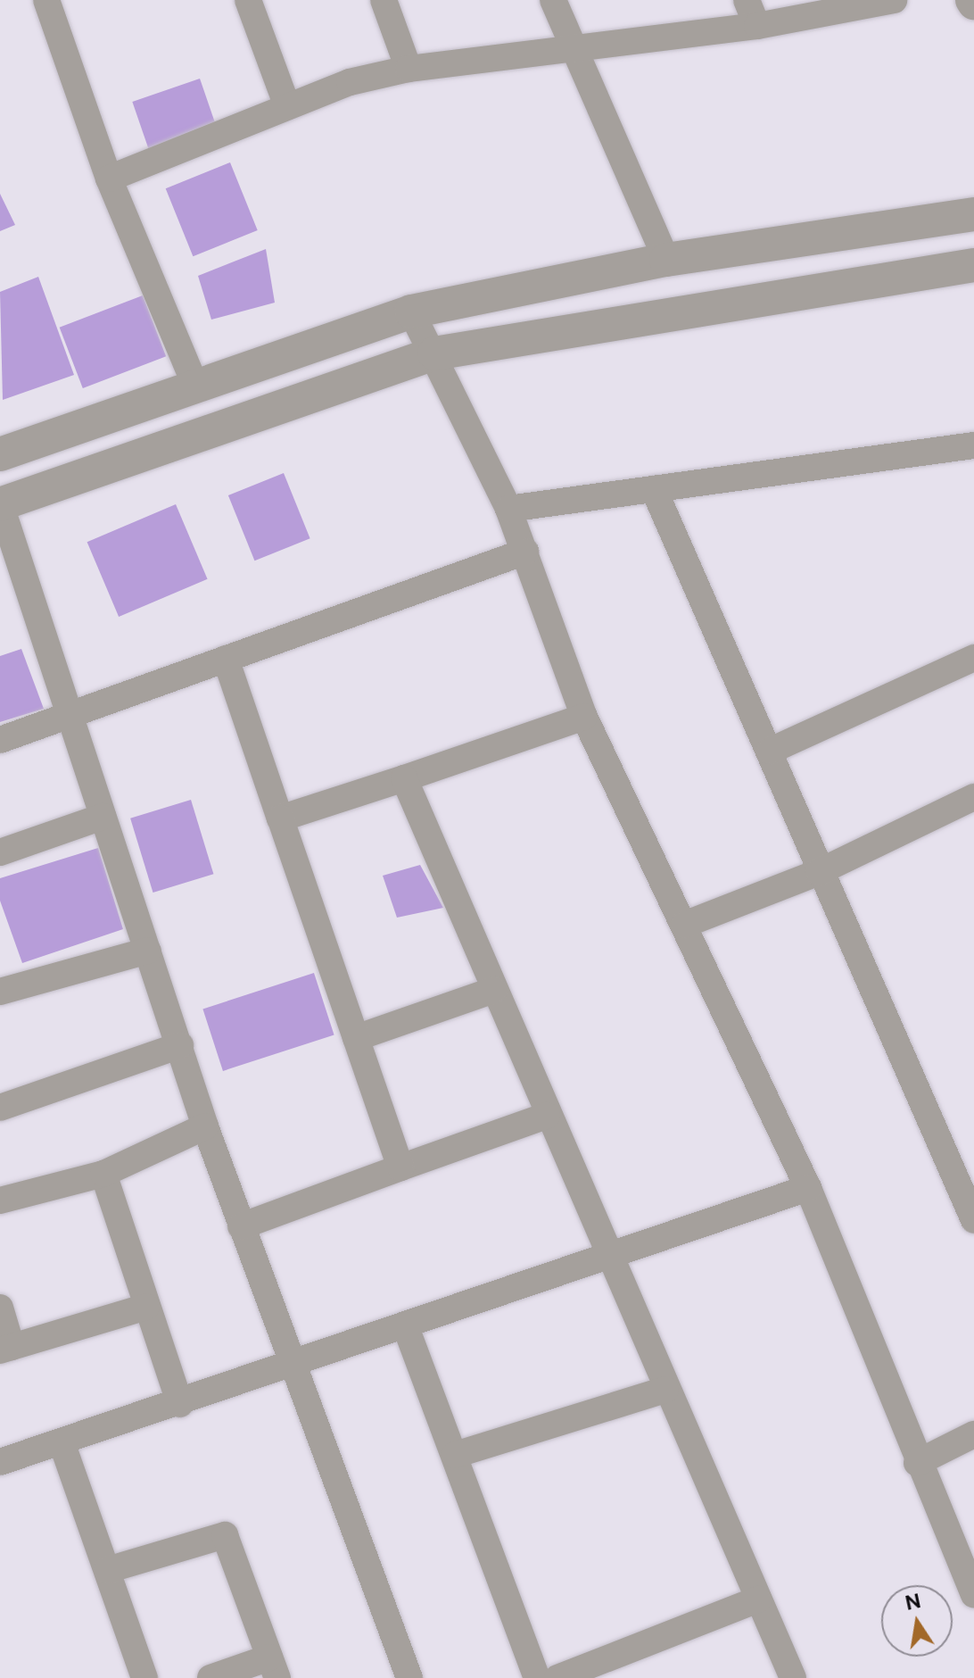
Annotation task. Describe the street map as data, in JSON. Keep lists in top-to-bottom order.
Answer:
{
  "north": "top"
}
